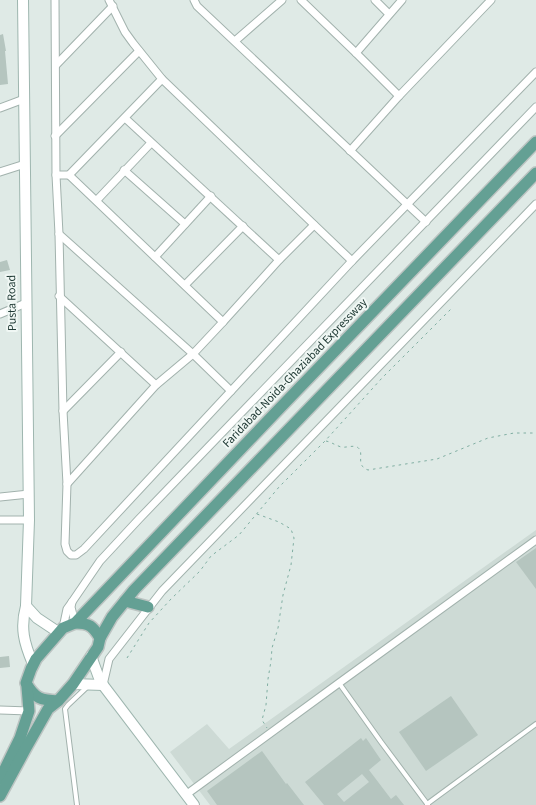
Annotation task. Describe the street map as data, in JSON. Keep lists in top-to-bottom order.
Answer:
{
  "streets": {
    "main road": ["Faridabad-Noida-Ghaziabad Expressway"],
    "street": ["Pusta Road"]
  },
  "crossings": [
    ["Pusta Road", "Faridabad-Noida-Ghaziabad Expressway"]
  ]
}
